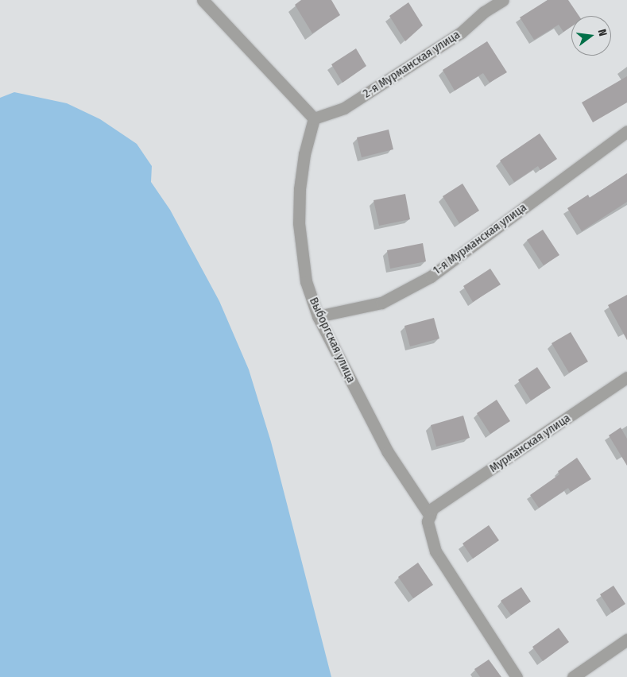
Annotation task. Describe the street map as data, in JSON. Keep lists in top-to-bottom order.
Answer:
{
  "streets": {
    "street": [
      "2-я Мурманская улица",
      "1-я Мурманская улица",
      "Выборгская улица",
      "Мурманская улица"
    ]
  },
  "crossings": [
    ["2-я Мурманская улица", "Выборгская улица"],
    ["1-я Мурманская улица", "Выборгская улица"],
    ["Выборгская улица", "Мурманская улица"]
  ],
  "north": "right"
}
